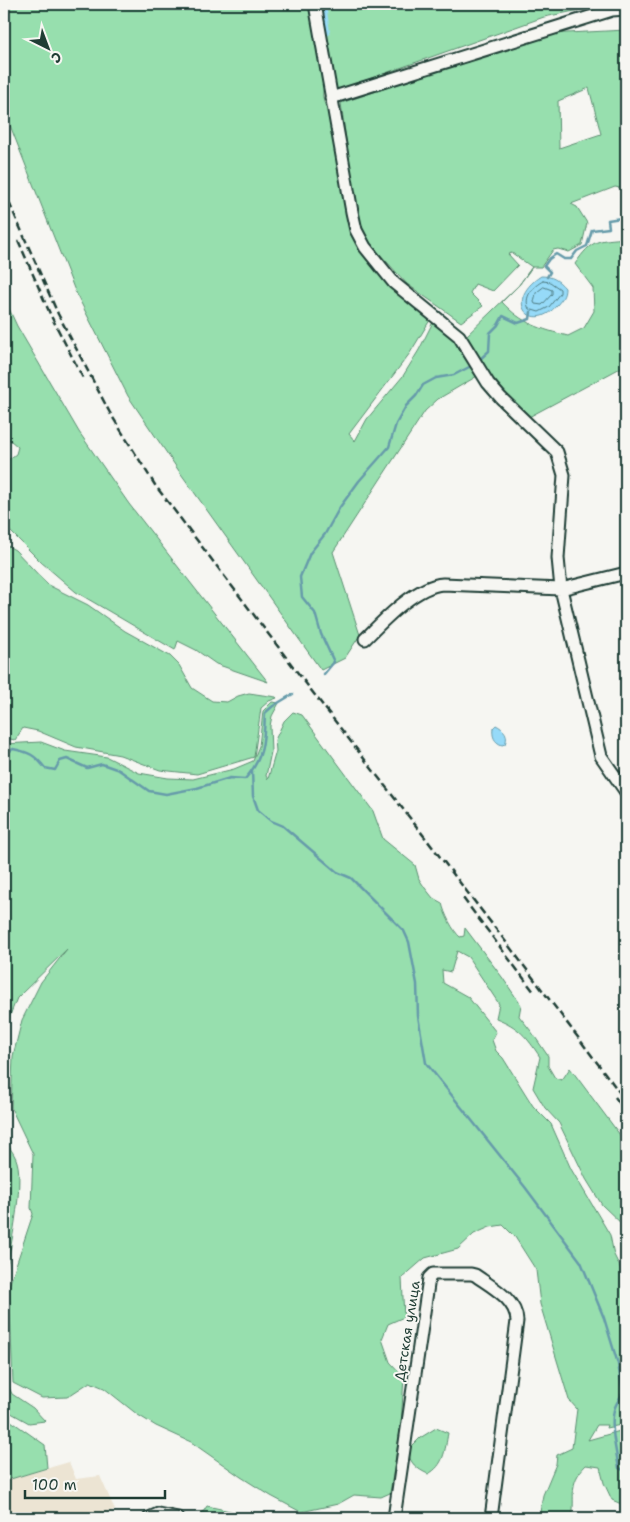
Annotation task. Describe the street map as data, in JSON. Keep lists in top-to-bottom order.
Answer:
{
  "streets": {
    "street": ["Детская улица"]
  },
  "scale_bar": "100 m",
  "north": "bottom right"
}
